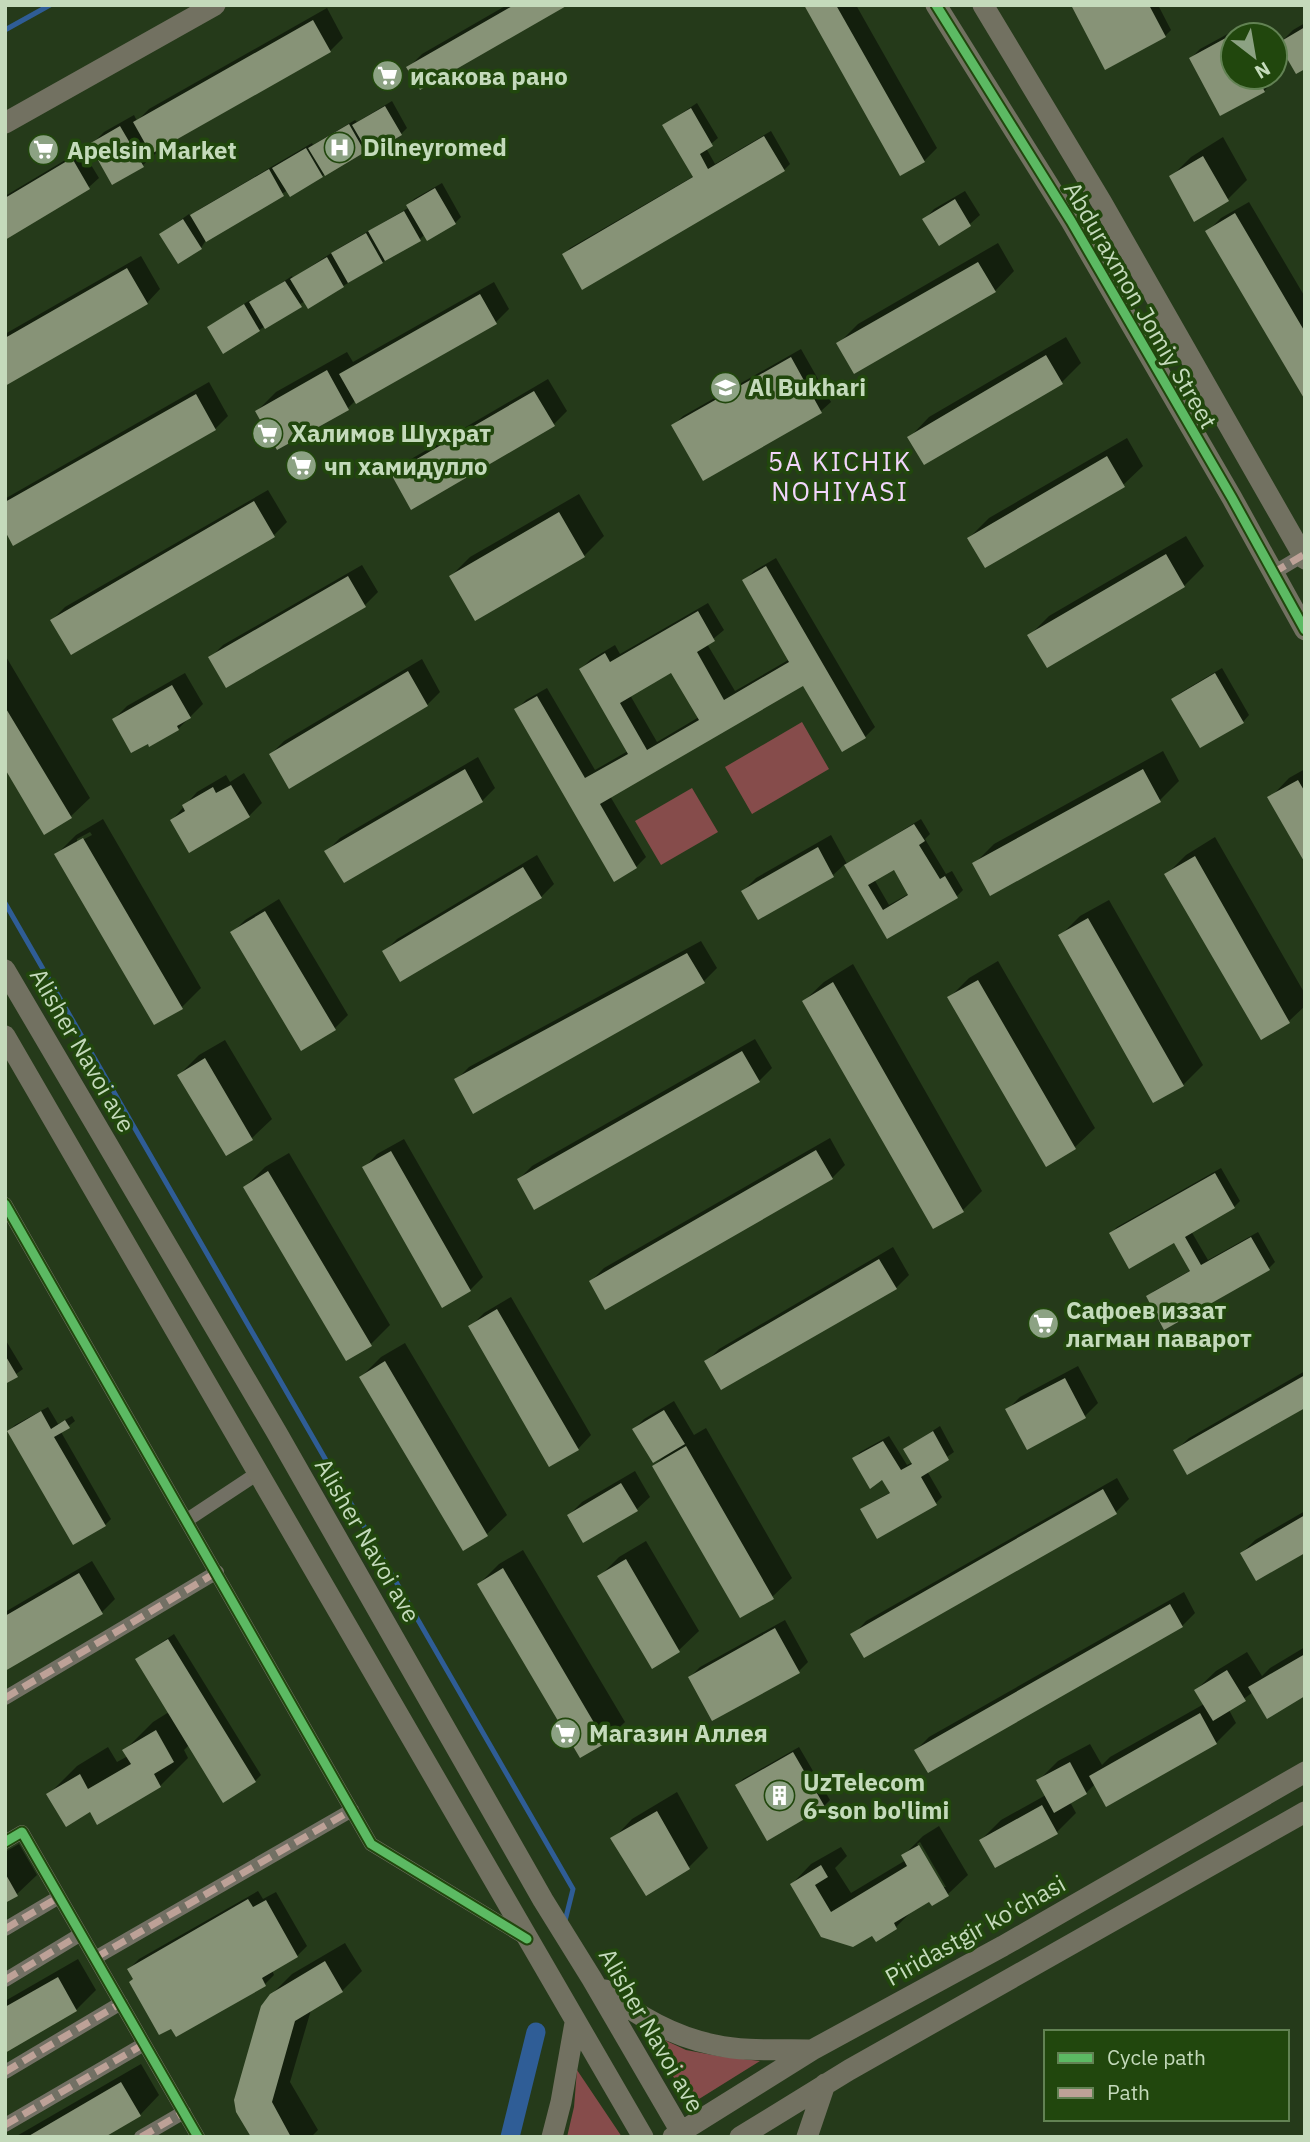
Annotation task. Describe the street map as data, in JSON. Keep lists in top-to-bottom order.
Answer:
{
  "streets": {
    "main road": ["Abduraxmon Jomiy Street", "Alisher Navoi ave", "Piridastgir ko'chasi"]
  },
  "crossings": [
    ["Alisher Navoi ave", "Piridastgir ko'chasi"]
  ],
  "districts": ["5A KICHIK NOHIYASI"],
  "places": {
    "supermarket": [
      "исакова рано",
      "Apelsin Market",
      "Халимов Шухрат",
      "чп хамидулло",
      "Сафоев иззат лагман паварот",
      "Магазин Аллея"
    ],
    "hospital": ["Dilneyromed"],
    "school or university": ["Al Bukhari"],
    "building": ["UzTelecom 6-son bo'limi"]
  },
  "legend": ["Cycle path", "Path"],
  "north": "bottom right"
}
